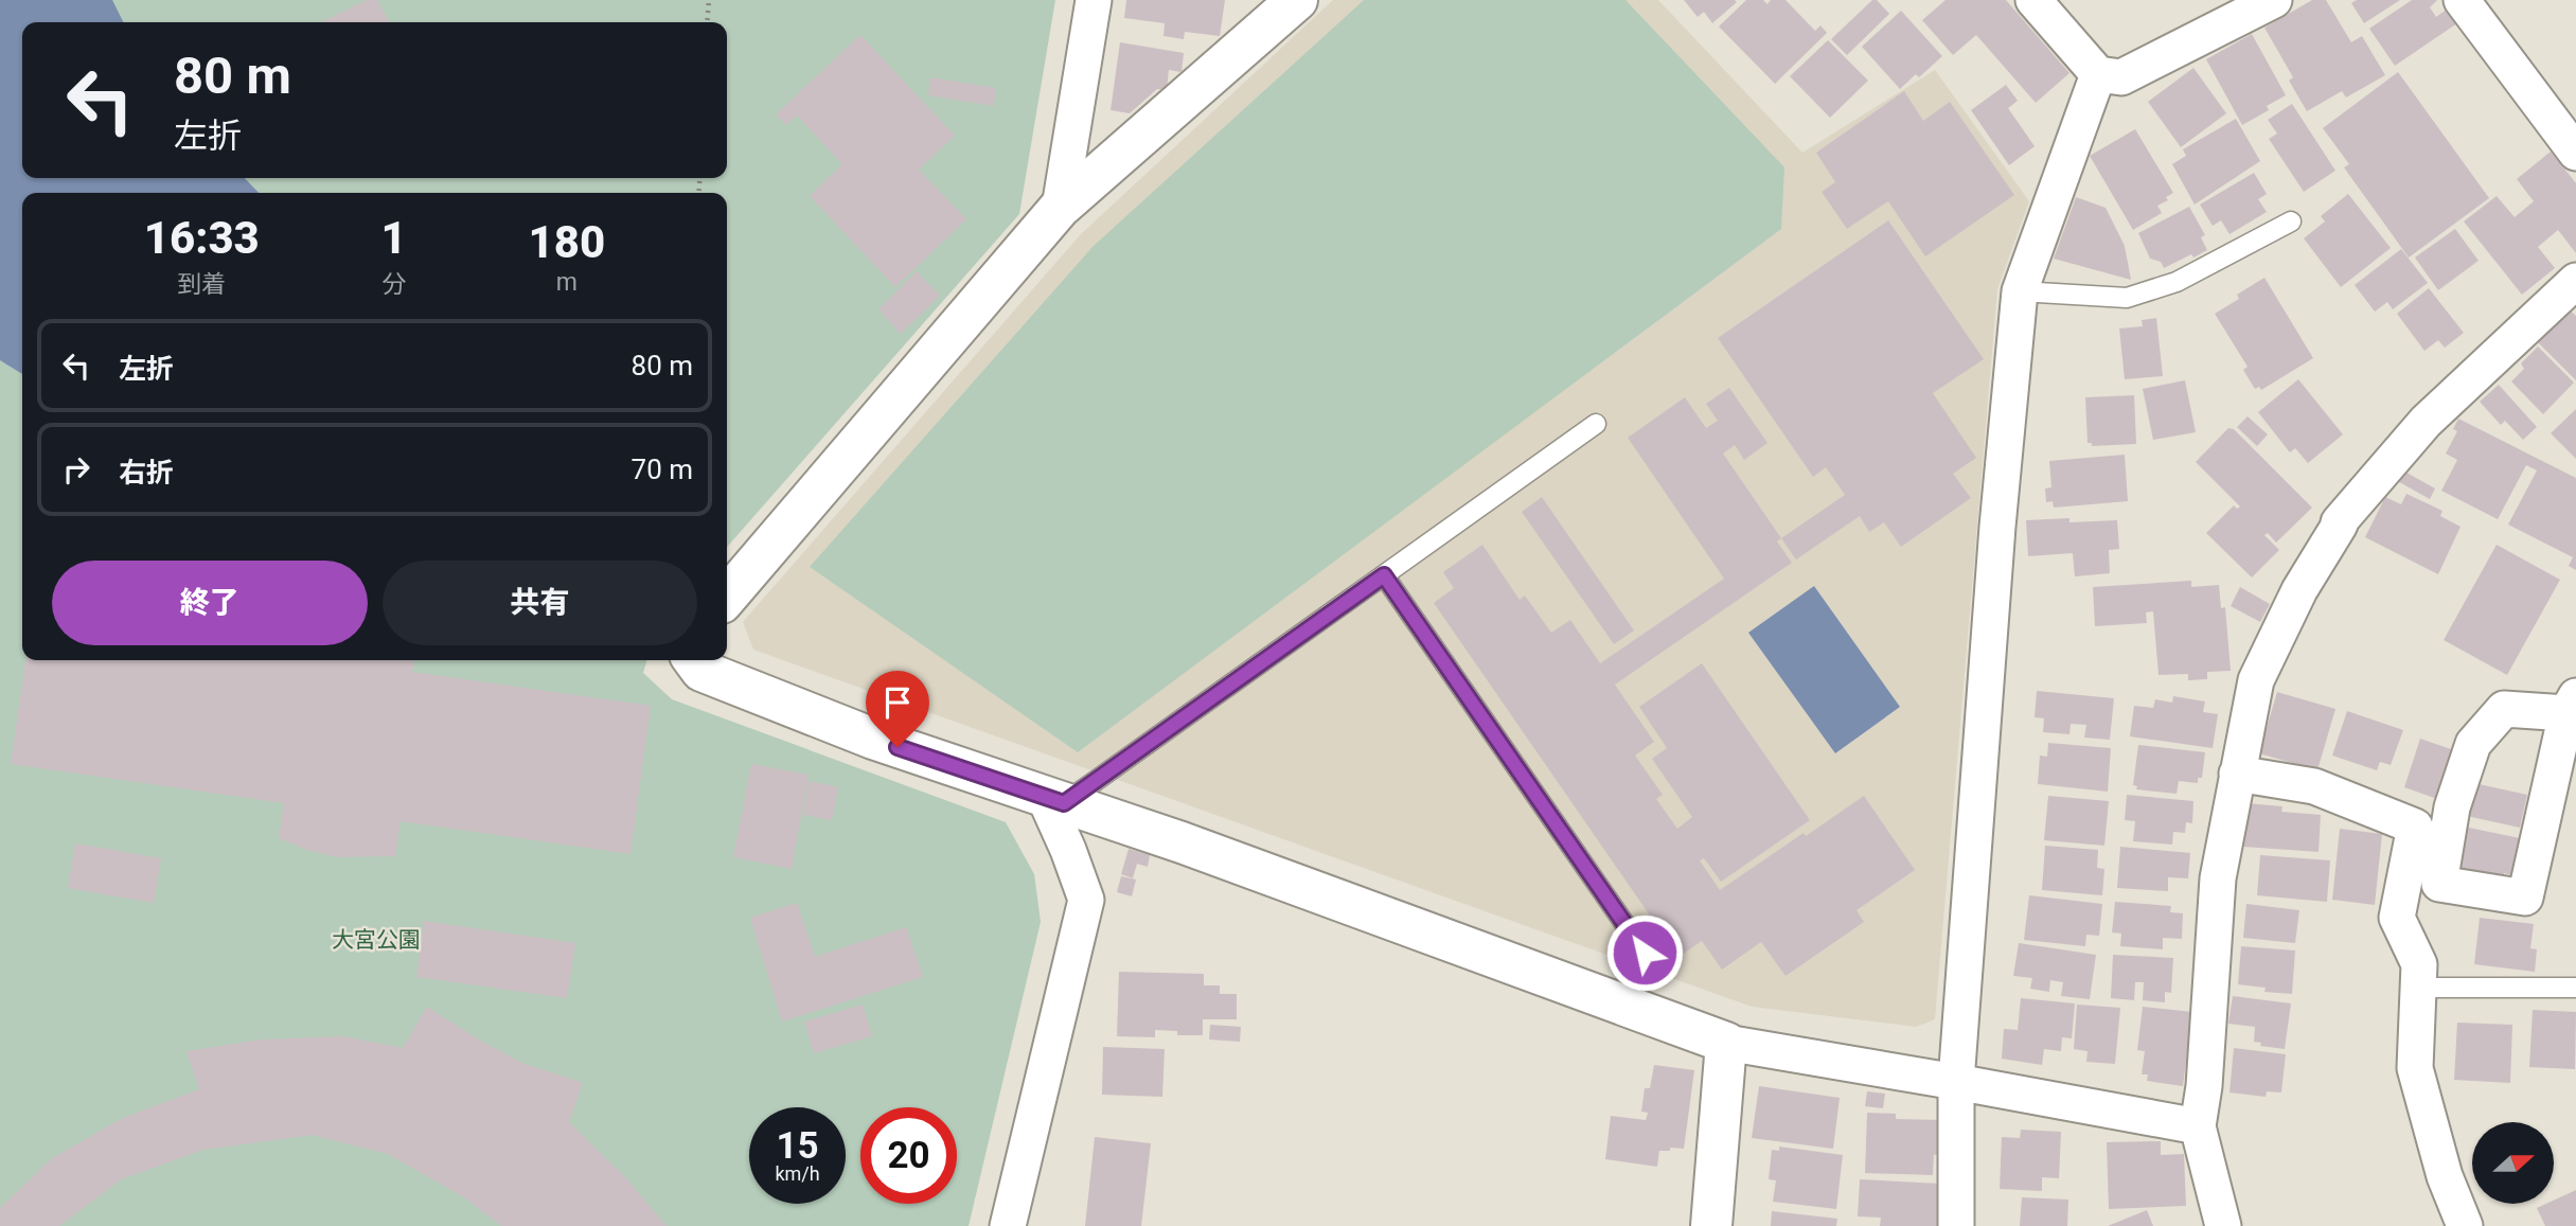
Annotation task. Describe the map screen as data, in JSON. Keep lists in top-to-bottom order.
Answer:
{
  "parks": ["大宮公園"],
  "north": "right",
  "page": {
    "turn": ["80 m", "左折"],
    "eta": [
      "16:33",
      "到着",
      "1",
      "分",
      "180",
      "m"
    ],
    "list": [
      {
        "name": "左折",
        "value": "80 m"
      },
      {
        "name": "右折",
        "value": "70 m"
      }
    ],
    "buttons": ["終了", "共有"],
    "speed": "15 km/h",
    "limit": "20"
  }
}
